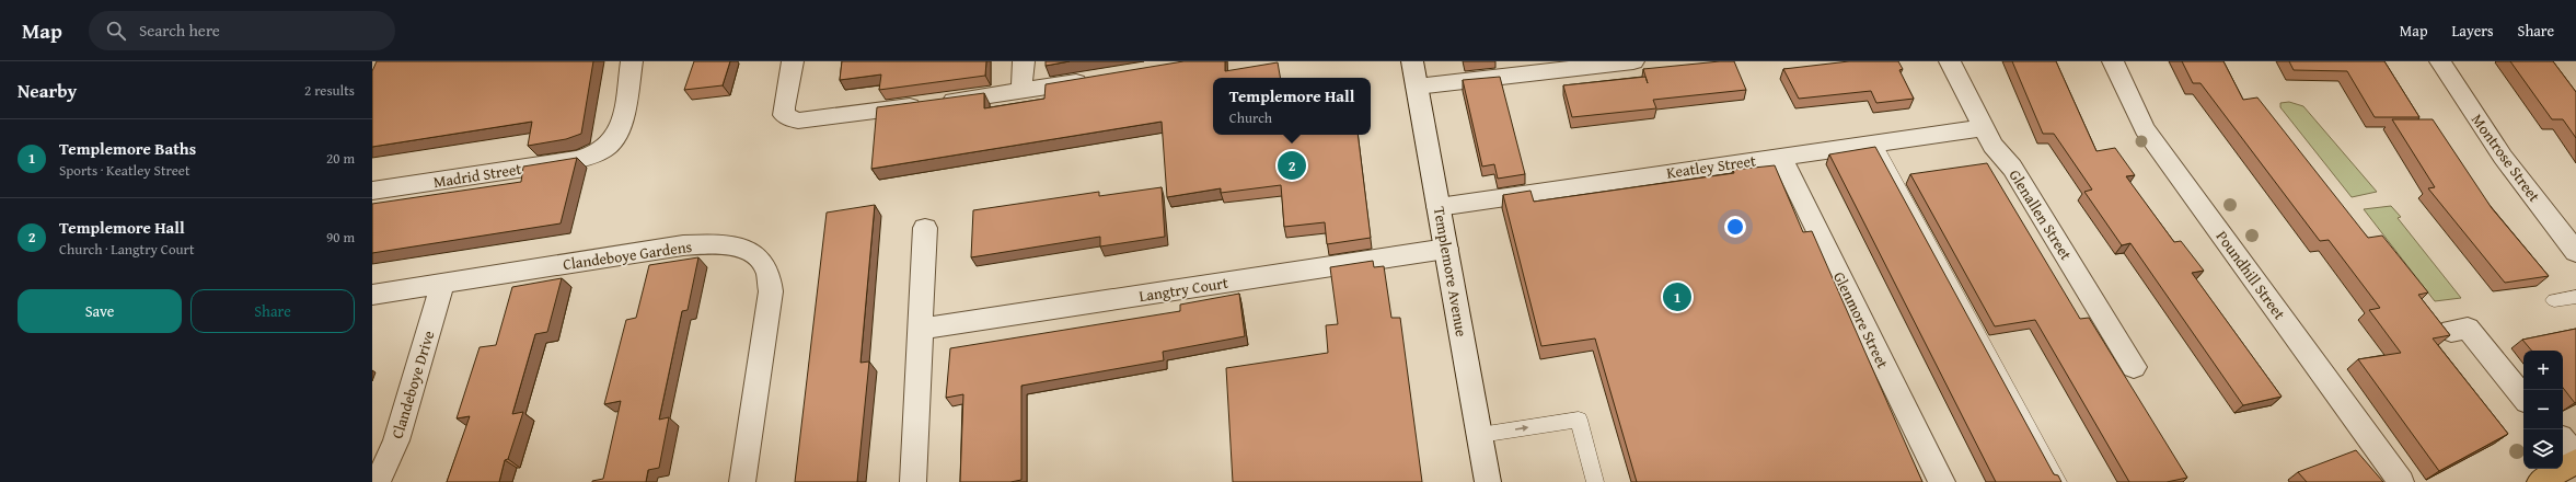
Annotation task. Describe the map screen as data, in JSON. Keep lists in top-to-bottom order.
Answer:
{
  "streets": {
    "street": [
      "Montrose Street",
      "Keatley Street",
      "Madrid Street",
      "Glenallen Street",
      "Clandeboye Gardens",
      "Templemore Avenue",
      "Poundhill Street",
      "Langtry Court",
      "Glenmore Street",
      "Clandeboye Drive"
    ]
  },
  "crossings": [
    ["Keatley Street", "Glenallen Street"],
    ["Keatley Street", "Templemore Avenue"],
    ["Keatley Street", "Glenmore Street"],
    ["Clandeboye Gardens", "Clandeboye Drive"],
    ["Templemore Avenue", "Langtry Court"]
  ],
  "page": {
    "header": "Map",
    "search": "Search here",
    "nav": ["Map", "Layers", "Share"],
    "heading": ["Nearby", "2 results"],
    "popup": ["Templemore Hall", "Church"],
    "list": [
      {
        "mark": "1",
        "name": "Templemore Baths",
        "note": "Sports · Keatley Street",
        "value": "20 m"
      },
      {
        "mark": "2",
        "name": "Templemore Hall",
        "note": "Church · Langtry Court",
        "value": "90 m"
      }
    ],
    "pins": ["2", "1"],
    "buttons": ["Save", "Share"],
    "map_buttons": ["+", "−"]
  }
}
